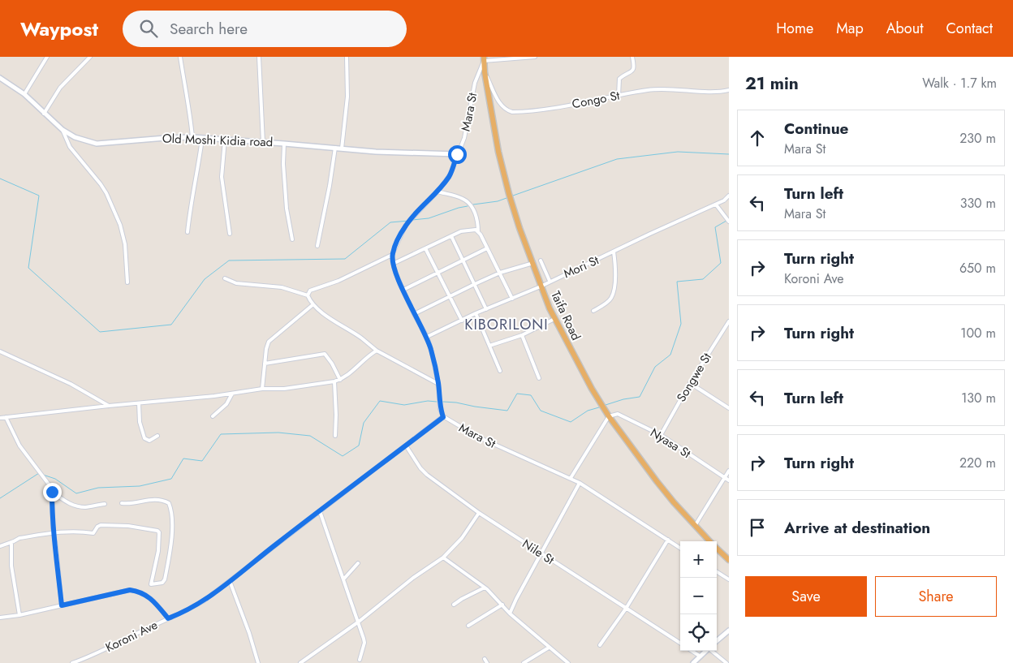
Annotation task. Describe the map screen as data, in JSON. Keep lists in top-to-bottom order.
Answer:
{
  "streets": {
    "highway": ["Taifa Road"],
    "street": [
      "Congo St",
      "Mara St",
      "Old Moshi Kidia road",
      "Mori St",
      "Songwe St",
      "Nyasa St",
      "Nile St",
      "Koroni Ave"
    ]
  },
  "crossings": [
    ["Congo St", "Taifa Road"],
    ["Mara St", "Old Moshi Kidia road"],
    ["Mara St", "Mori St"],
    ["Mara St", "Taifa Road"],
    ["Mara St", "Koroni Ave"],
    ["Mori St", "Taifa Road"],
    ["Taifa Road", "Nyasa St"],
    ["Songwe St", "Nyasa St"],
    ["Nile St", "Koroni Ave"]
  ],
  "districts": ["KIBORILONI"],
  "page": {
    "header": "Waypost",
    "search": "Search here",
    "nav": [
      "Home",
      "Map",
      "About",
      "Contact"
    ],
    "heading": ["21 min", "Walk · 1.7 km"],
    "list": [
      ["Continue", "Mara St", "230 m"],
      ["Turn left", "Mara St", "330 m"],
      ["Turn right", "Koroni Ave", "650 m"],
      ["Turn right", "100 m"],
      ["Turn left", "130 m"],
      ["Turn right", "220 m"],
      "Arrive at destination"
    ],
    "map_buttons": ["+", "−"],
    "buttons": ["Save", "Share"]
  }
}
